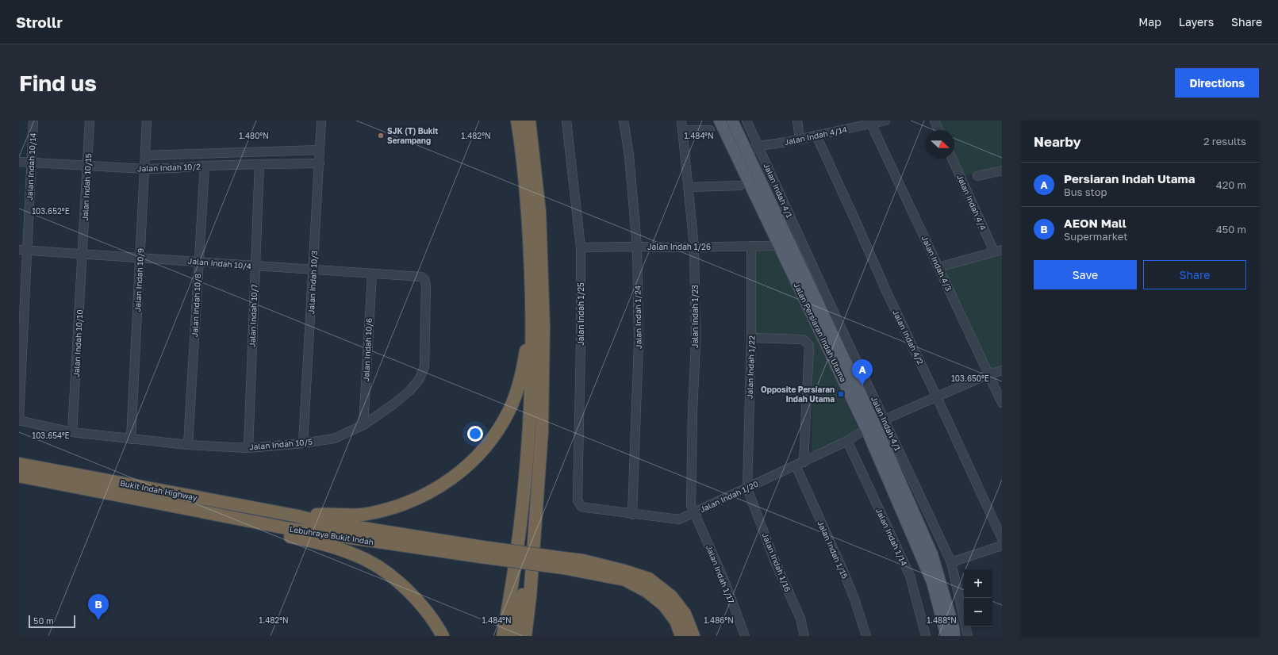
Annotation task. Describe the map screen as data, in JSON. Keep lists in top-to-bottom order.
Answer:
{
  "streets": {
    "highway": ["Bukit Indah Highway", "Lebuhraya Bukit Indah"],
    "main road": ["Jalan Persiaran Indah Utama"],
    "street": [
      "Jalan Indah 4/14",
      "Jalan Indah 10/14",
      "Jalan Indah 10/2",
      "Jalan Indah 10/15",
      "Jalan Indah 4/1",
      "Jalan Indah 4/4",
      "Jalan Indah 1/26",
      "Jalan Indah 10/4",
      "Jalan Indah 4/3",
      "Jalan Indah 10/9",
      "Jalan Indah 10/3",
      "Jalan Indah 10/8",
      "Jalan Indah 1/25",
      "Jalan Indah 10/7",
      "Jalan Indah 1/23",
      "Jalan Indah 1/24",
      "Jalan Indah 4/2",
      "Jalan Indah 10/10",
      "Jalan Indah 10/6",
      "Jalan Indah 1/22",
      "Jalan Indah 10/5",
      "Jalan Indah 1/20",
      "Jalan Indah 1/14",
      "Jalan Indah 1/15",
      "Jalan Indah 1/16",
      "Jalan Indah 1/17"
    ]
  },
  "crossings": [
    ["Jalan Indah 4/14", "Jalan Indah 4/1"],
    ["Jalan Indah 4/14", "Jalan Indah 4/3"],
    ["Jalan Indah 4/14", "Jalan Persiaran Indah Utama"],
    ["Jalan Indah 4/14", "Jalan Indah 4/2"],
    ["Jalan Indah 10/14", "Jalan Indah 10/2"],
    ["Jalan Indah 10/14", "Jalan Indah 10/4"],
    ["Jalan Indah 10/14", "Jalan Indah 10/5"],
    ["Jalan Indah 10/2", "Jalan Indah 10/15"],
    ["Jalan Indah 10/2", "Jalan Indah 10/9"],
    ["Jalan Indah 10/2", "Jalan Indah 10/3"],
    ["Jalan Indah 10/2", "Jalan Indah 10/8"],
    ["Jalan Indah 10/2", "Jalan Indah 10/7"],
    ["Jalan Indah 10/15", "Jalan Indah 10/4"],
    ["Jalan Indah 10/15", "Jalan Indah 10/10"],
    ["Jalan Indah 4/1", "Jalan Persiaran Indah Utama"],
    ["Jalan Indah 4/1", "Jalan Indah 1/20"],
    ["Jalan Indah 1/26", "Jalan Indah 1/25"],
    ["Jalan Indah 1/26", "Jalan Indah 1/23"],
    ["Jalan Indah 1/26", "Jalan Indah 1/24"],
    ["Jalan Indah 1/26", "Jalan Persiaran Indah Utama"],
    ["Jalan Indah 1/26", "Jalan Indah 1/22"],
    ["Jalan Indah 10/4", "Jalan Indah 10/9"],
    ["Jalan Indah 10/4", "Jalan Indah 10/3"],
    ["Jalan Indah 10/4", "Jalan Indah 10/8"],
    ["Jalan Indah 10/4", "Jalan Indah 10/7"],
    ["Jalan Indah 10/4", "Jalan Indah 10/10"],
    ["Jalan Indah 10/4", "Jalan Indah 10/6"],
    ["Jalan Indah 10/4", "Jalan Indah 10/5"],
    ["Jalan Indah 4/3", "Jalan Indah 1/20"],
    ["Jalan Indah 10/9", "Jalan Indah 10/5"],
    ["Jalan Indah 10/3", "Jalan Indah 10/5"],
    ["Jalan Indah 10/8", "Jalan Indah 10/5"],
    ["Jalan Indah 1/25", "Jalan Indah 1/20"],
    ["Jalan Indah 10/7", "Jalan Indah 10/5"],
    ["Jalan Indah 1/23", "Jalan Indah 1/20"],
    ["Jalan Indah 1/23", "Jalan Indah 1/17"],
    ["Jalan Indah 1/24", "Jalan Indah 1/20"],
    ["Jalan Persiaran Indah Utama", "Jalan Indah 1/20"],
    ["Jalan Indah 4/2", "Jalan Indah 1/20"],
    ["Jalan Indah 10/10", "Jalan Indah 10/5"],
    ["Jalan Indah 10/6", "Jalan Indah 10/5"],
    ["Jalan Indah 1/22", "Jalan Indah 1/20"],
    ["Jalan Indah 1/22", "Jalan Indah 1/16"],
    ["Bukit Indah Highway", "Lebuhraya Bukit Indah"],
    ["Jalan Indah 1/20", "Jalan Indah 1/14"],
    ["Jalan Indah 1/20", "Jalan Indah 1/15"],
    ["Jalan Indah 1/20", "Jalan Indah 1/16"],
    ["Jalan Indah 1/20", "Jalan Indah 1/17"]
  ],
  "places": {
    "other": ["SJK (T) Bukit Serampang"],
    "transit": ["Opposite Persiaran Indah Utama"]
  },
  "scale_bar": "50 m",
  "north": "right",
  "page": {
    "header": "Strollr",
    "nav": ["Map", "Layers", "Share"],
    "buttons": [
      "Directions",
      ["Save", "Share"]
    ],
    "title": "Find us",
    "heading": ["Nearby", "2 results"],
    "list": [
      {
        "mark": "A",
        "name": "Persiaran Indah Utama",
        "note": "Bus stop",
        "value": "420 m"
      },
      {
        "mark": "B",
        "name": "AEON Mall",
        "note": "Supermarket",
        "value": "450 m"
      }
    ],
    "pins": ["A", "B"],
    "map_buttons": ["+", "−"],
    "scale": "50 m"
  },
  "coordinates": [
    "1.482°N",
    "1.480°N",
    "1.484°N",
    "103.652°E",
    "103.650°E",
    "103.654°E",
    "1.486°N",
    "1.488°N"
  ]
}
